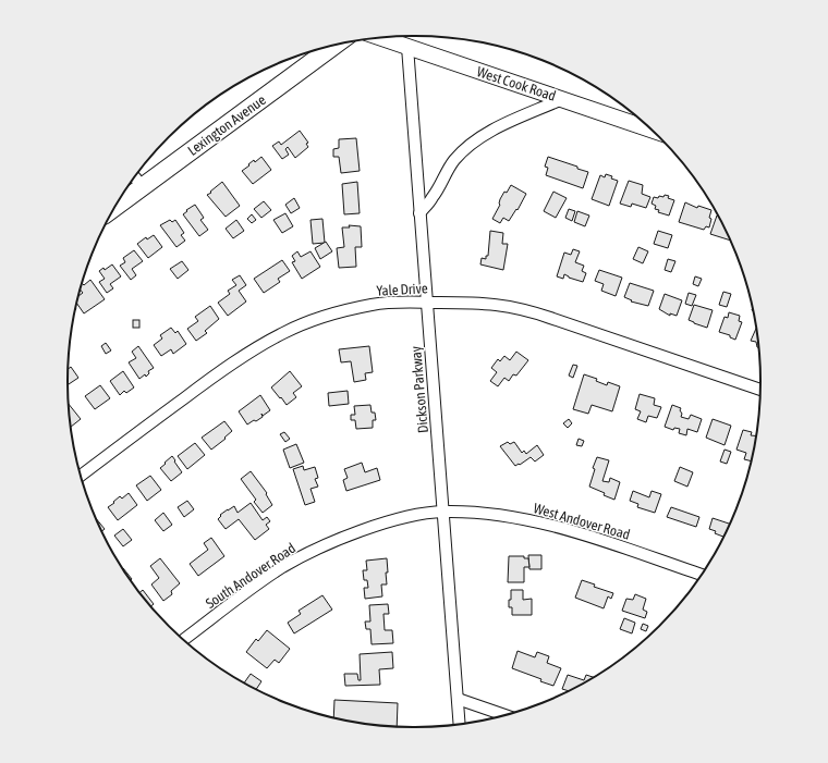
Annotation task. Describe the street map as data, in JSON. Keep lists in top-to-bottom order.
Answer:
{
  "streets": {
    "main road": ["West Cook Road", "Lexington Avenue"],
    "street": [
      "Yale Drive",
      "Dickson Parkway",
      "West Andover Road",
      "South Andover Road"
    ]
  },
  "crossings": [
    ["West Cook Road", "Dickson Parkway"],
    ["Yale Drive", "Dickson Parkway"],
    ["Dickson Parkway", "West Andover Road"],
    ["Dickson Parkway", "South Andover Road"],
    ["West Andover Road", "South Andover Road"]
  ]
}
